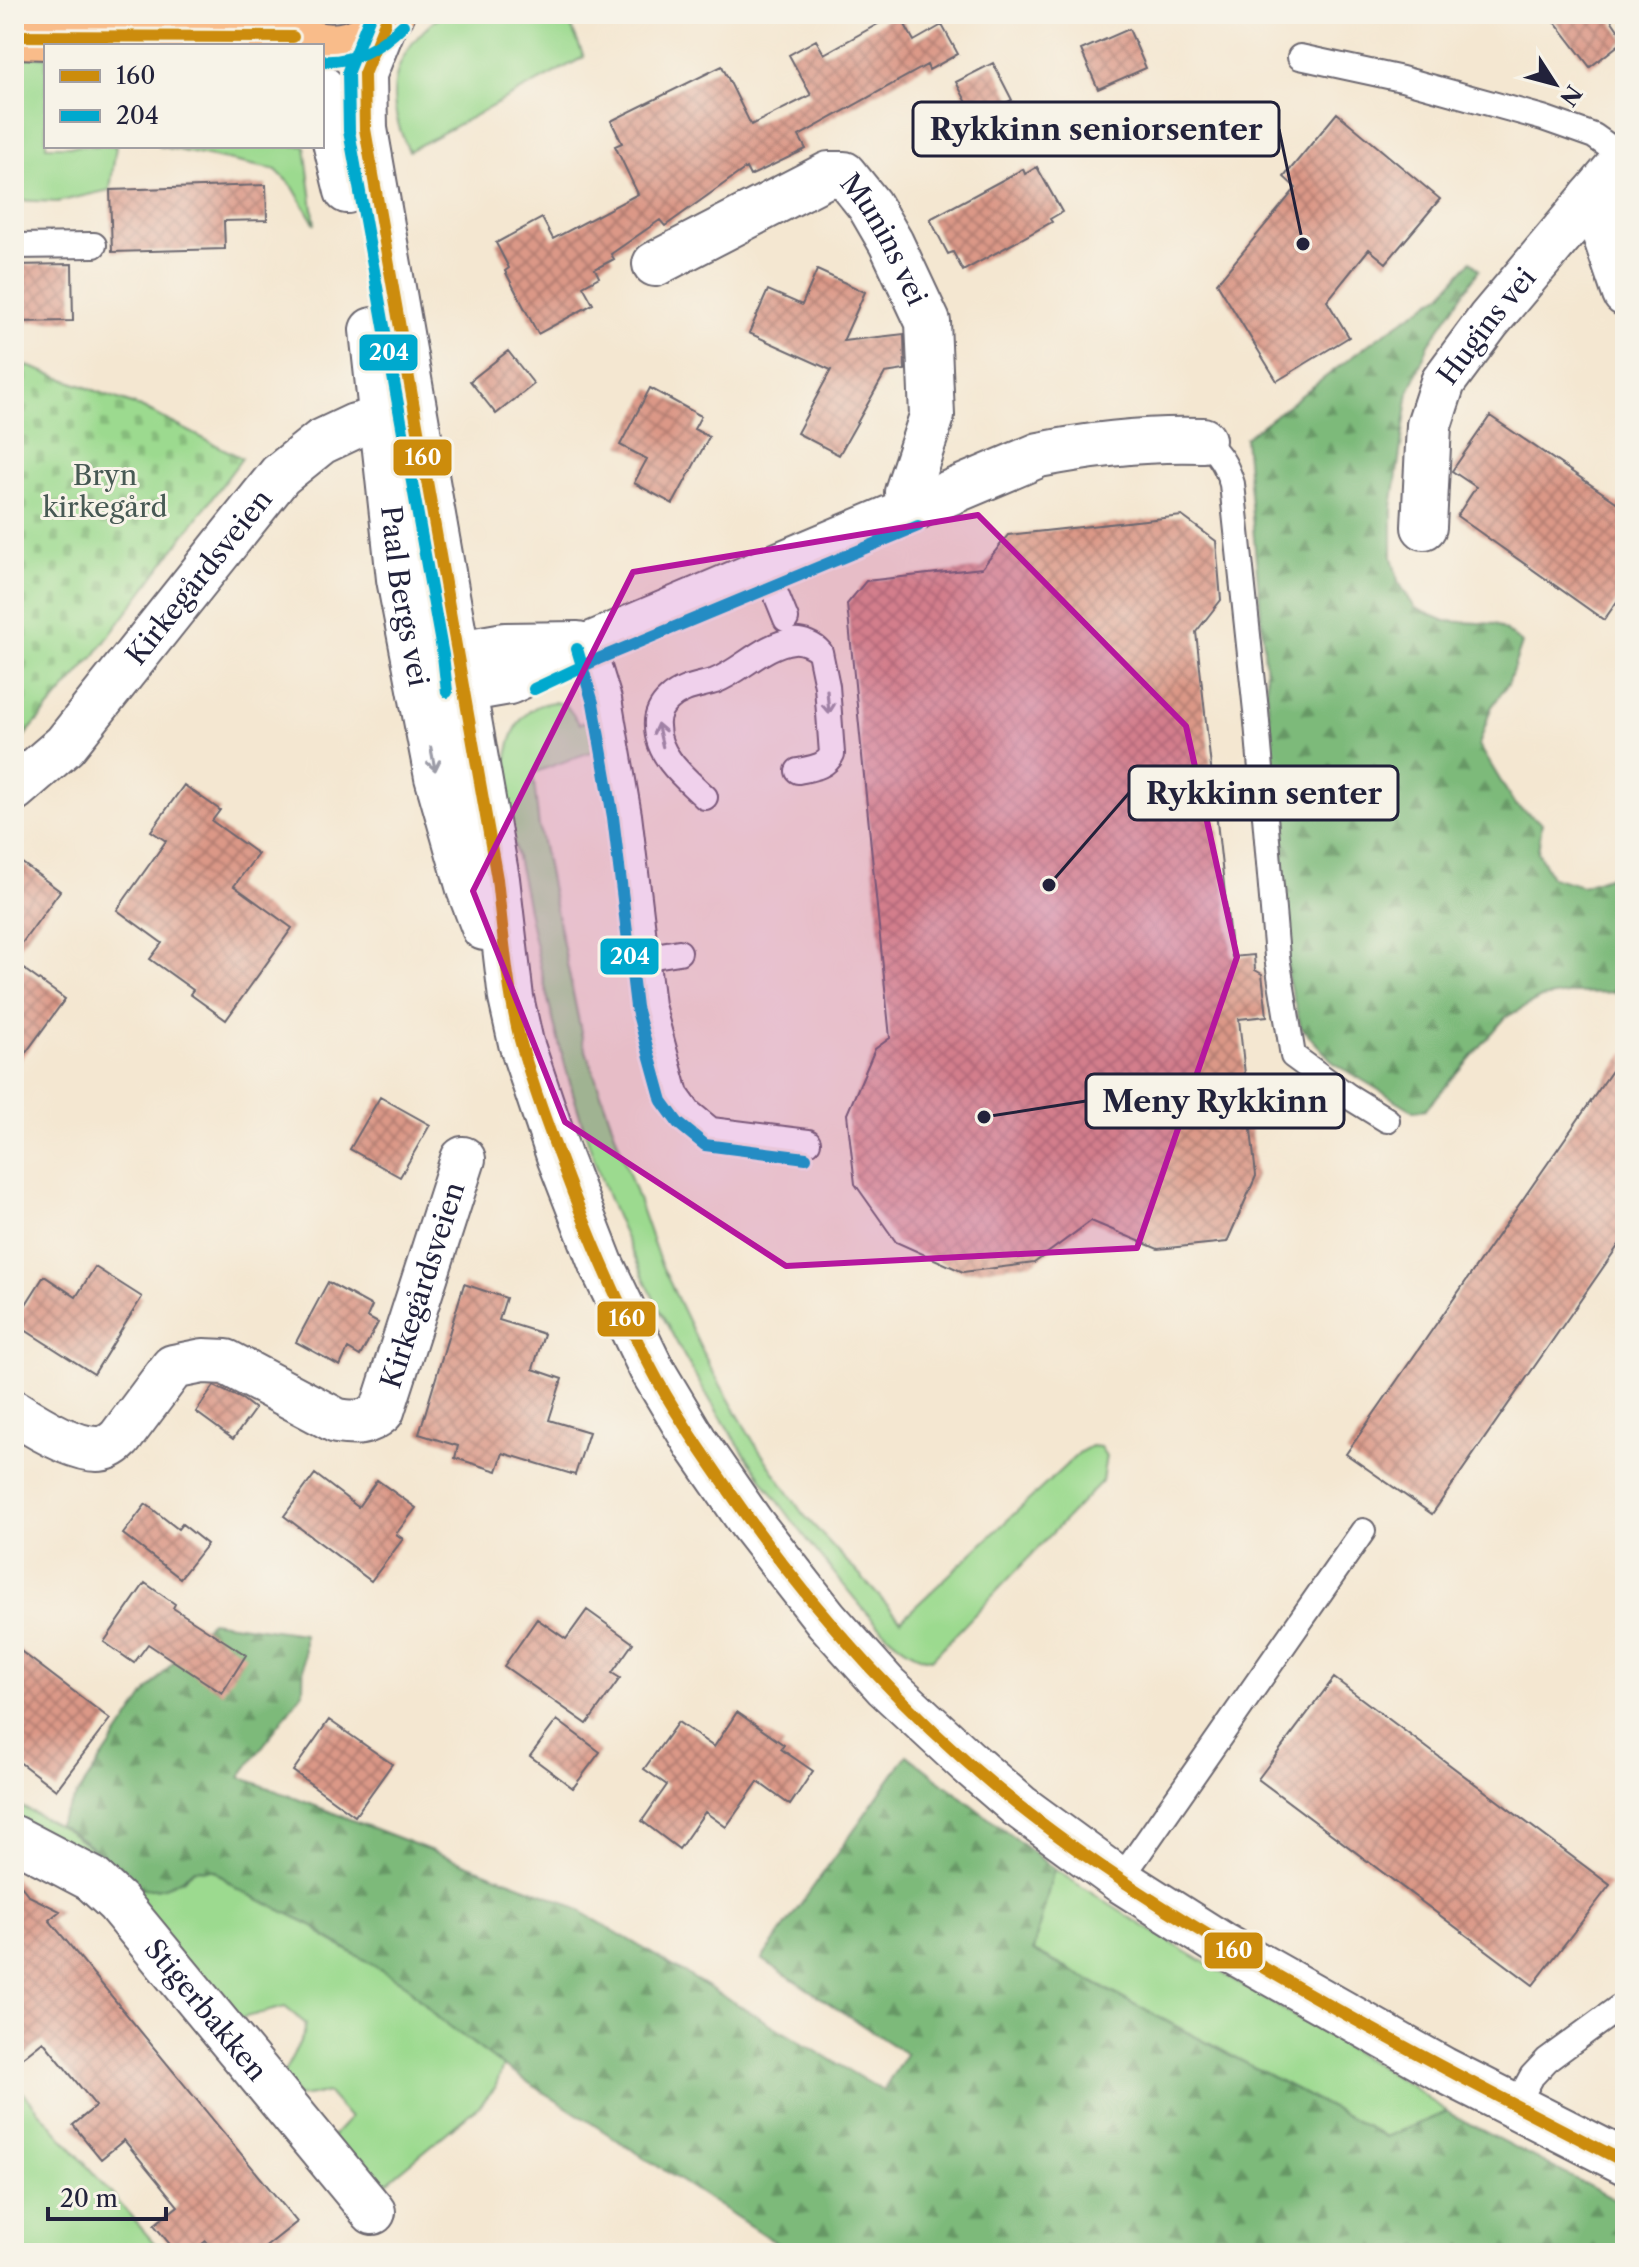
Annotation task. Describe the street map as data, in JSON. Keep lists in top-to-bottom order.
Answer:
{
  "streets": {
    "street": [
      "Munins vei",
      "Hugins vei",
      "Kirkegårdsveien",
      "Paal Bergs vei",
      "Stigerbakken"
    ]
  },
  "crossings": [
    ["Kirkegårdsveien", "Paal Bergs vei"]
  ],
  "parks": ["Bryn kirkegård"],
  "places": ["Rykkinn seniorsenter", "Rykkinn senter", "Meny Rykkinn"],
  "lines": ["transit line 204", "transit line 160"],
  "legend": ["160", "204"],
  "scale_bar": "20 m",
  "north": "bottom right"
}
